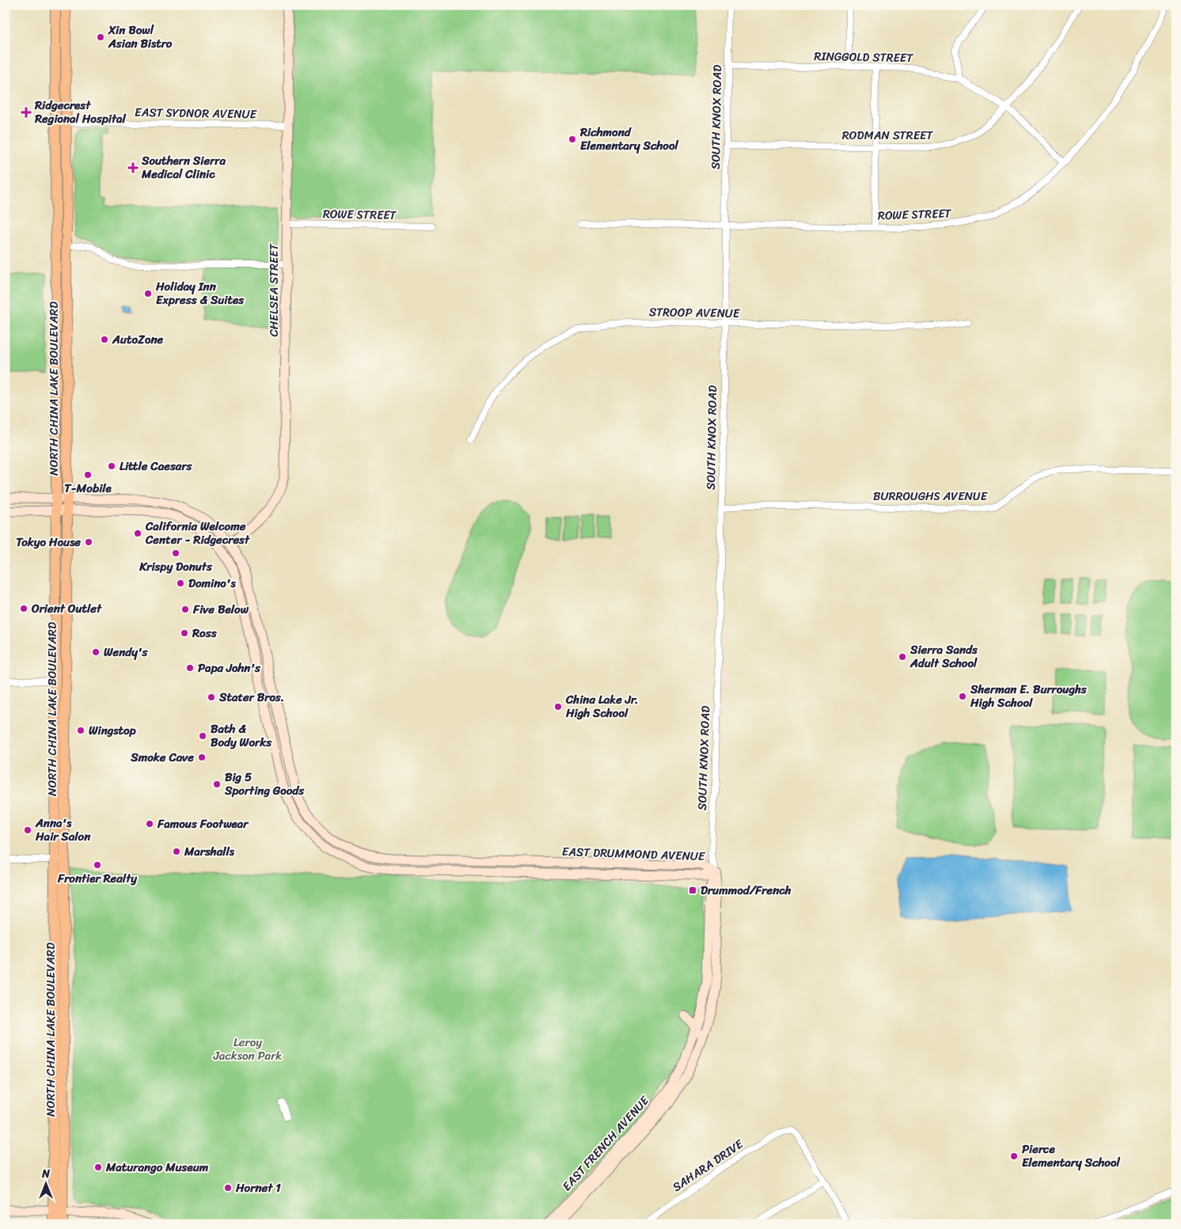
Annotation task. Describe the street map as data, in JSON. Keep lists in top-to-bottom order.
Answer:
{
  "streets": {
    "main road": ["NORTH CHINA LAKE BOULEVARD"],
    "street": [
      "RINGGOLD STREET",
      "EAST SYDNOR AVENUE",
      "SOUTH KNOX ROAD",
      "RODMAN STREET",
      "ROWE STREET",
      "CHELSEA STREET",
      "STROOP AVENUE",
      "BURROUGHS AVENUE",
      "EAST DRUMMOND AVENUE",
      "EAST FRENCH AVENUE",
      "SAHARA DRIVE"
    ]
  },
  "crossings": [
    ["RINGGOLD STREET", "SOUTH KNOX ROAD"],
    ["EAST SYDNOR AVENUE", "CHELSEA STREET"],
    ["EAST SYDNOR AVENUE", "NORTH CHINA LAKE BOULEVARD"],
    ["SOUTH KNOX ROAD", "RODMAN STREET"],
    ["SOUTH KNOX ROAD", "ROWE STREET"],
    ["SOUTH KNOX ROAD", "STROOP AVENUE"],
    ["SOUTH KNOX ROAD", "BURROUGHS AVENUE"],
    ["SOUTH KNOX ROAD", "EAST DRUMMOND AVENUE"],
    ["SOUTH KNOX ROAD", "EAST FRENCH AVENUE"],
    ["ROWE STREET", "CHELSEA STREET"],
    ["CHELSEA STREET", "EAST DRUMMOND AVENUE"],
    ["NORTH CHINA LAKE BOULEVARD", "EAST DRUMMOND AVENUE"],
    ["EAST DRUMMOND AVENUE", "EAST FRENCH AVENUE"]
  ],
  "parks": ["Leroy Jackson Park"],
  "places": {
    "other": [
      "Xin Bowl Asian Bistro",
      "Richmond Elementary School",
      "Holiday Inn Express & Suites",
      "AutoZone",
      "Little Caesars",
      "T-Mobile",
      "California Welcome Center - Ridgecrest",
      "Tokyo House",
      "Krispy Donuts",
      "Domino's",
      "Orient Outlet",
      "Five Below",
      "Ross",
      "Wendy's",
      "Sierra Sands Adult School",
      "Papa John's",
      "Sherman E. Burroughs High School",
      "Stater Bros.",
      "China Lake Jr. High School",
      "Wingstop",
      "Bath & Body Works",
      "Smoke Cave",
      "Big 5 Sporting Goods",
      "Famous Footwear",
      "Anna's Hair Salon",
      "Marshalls",
      "Frontier Realty",
      "Pierce Elementary School",
      "Maturango Museum",
      "Hornet 1"
    ],
    "health": ["Ridgecrest Regional Hospital", "Southern Sierra Medical Clinic"],
    "transit": ["Drummod/French"]
  },
  "north": "top"
}
